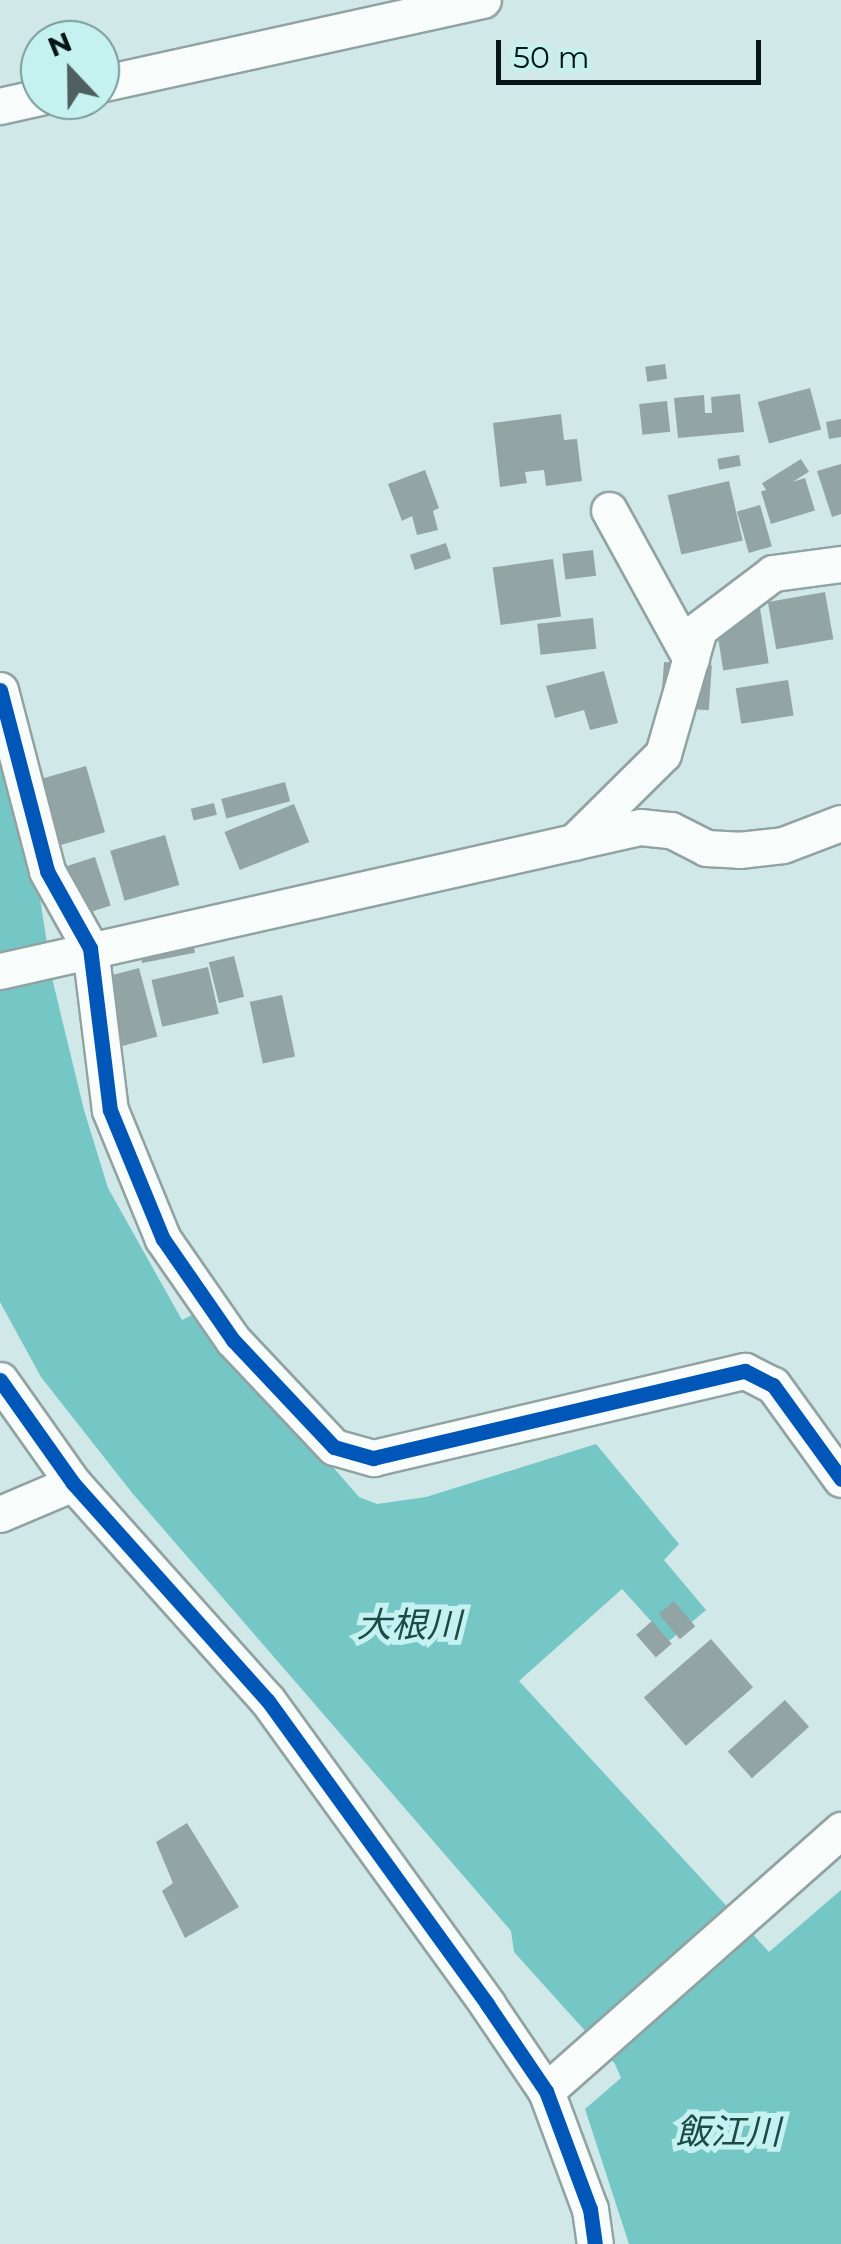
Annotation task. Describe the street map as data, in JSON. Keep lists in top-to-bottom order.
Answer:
{
  "water": ["大根川", "飯江川"],
  "scale_bar": "50 m",
  "north": "top"
}
